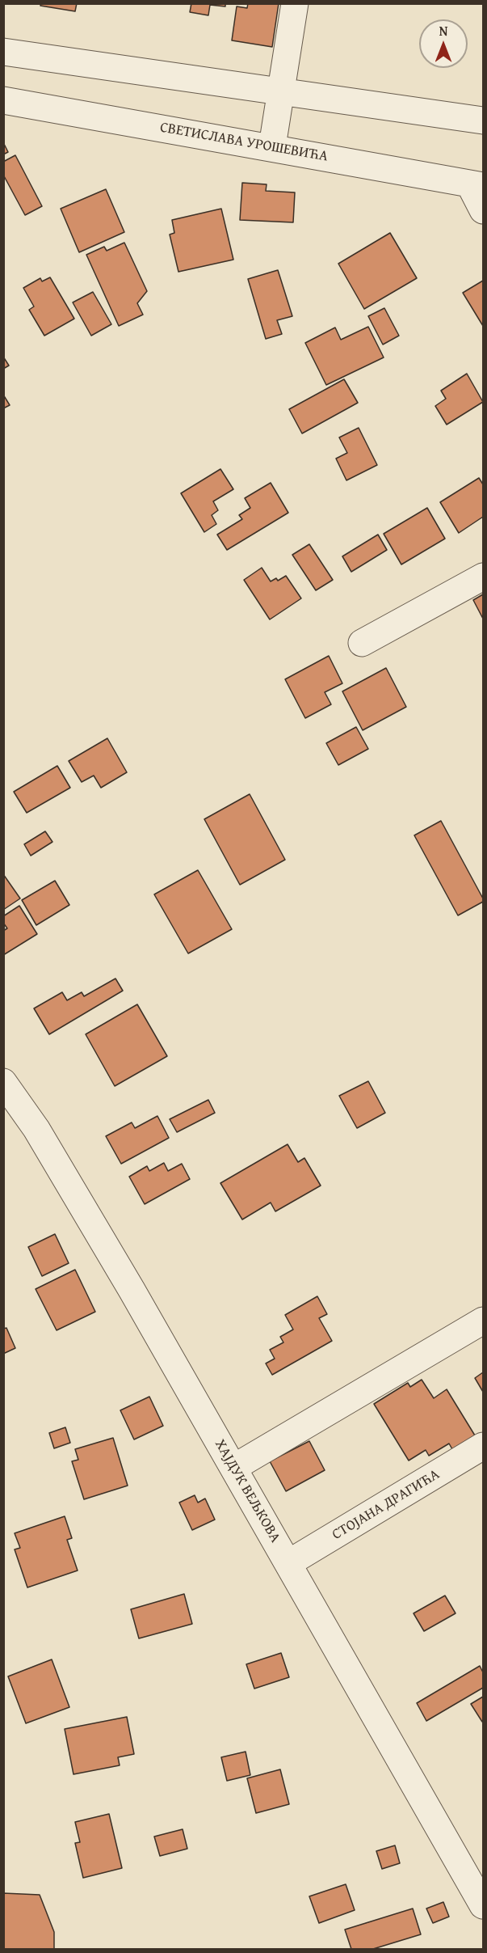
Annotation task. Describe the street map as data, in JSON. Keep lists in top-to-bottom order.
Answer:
{
  "streets": {
    "street": ["СВЕТИСЛАВА УРОШЕВИЋА", "ХАЈДУК ВЕЉКОВА", "СТОЈАНА ДРАГИЋА"]
  },
  "crossings": [
    ["ХАЈДУК ВЕЉКОВА", "СТОЈАНА ДРАГИЋА"]
  ],
  "north": "top"
}
